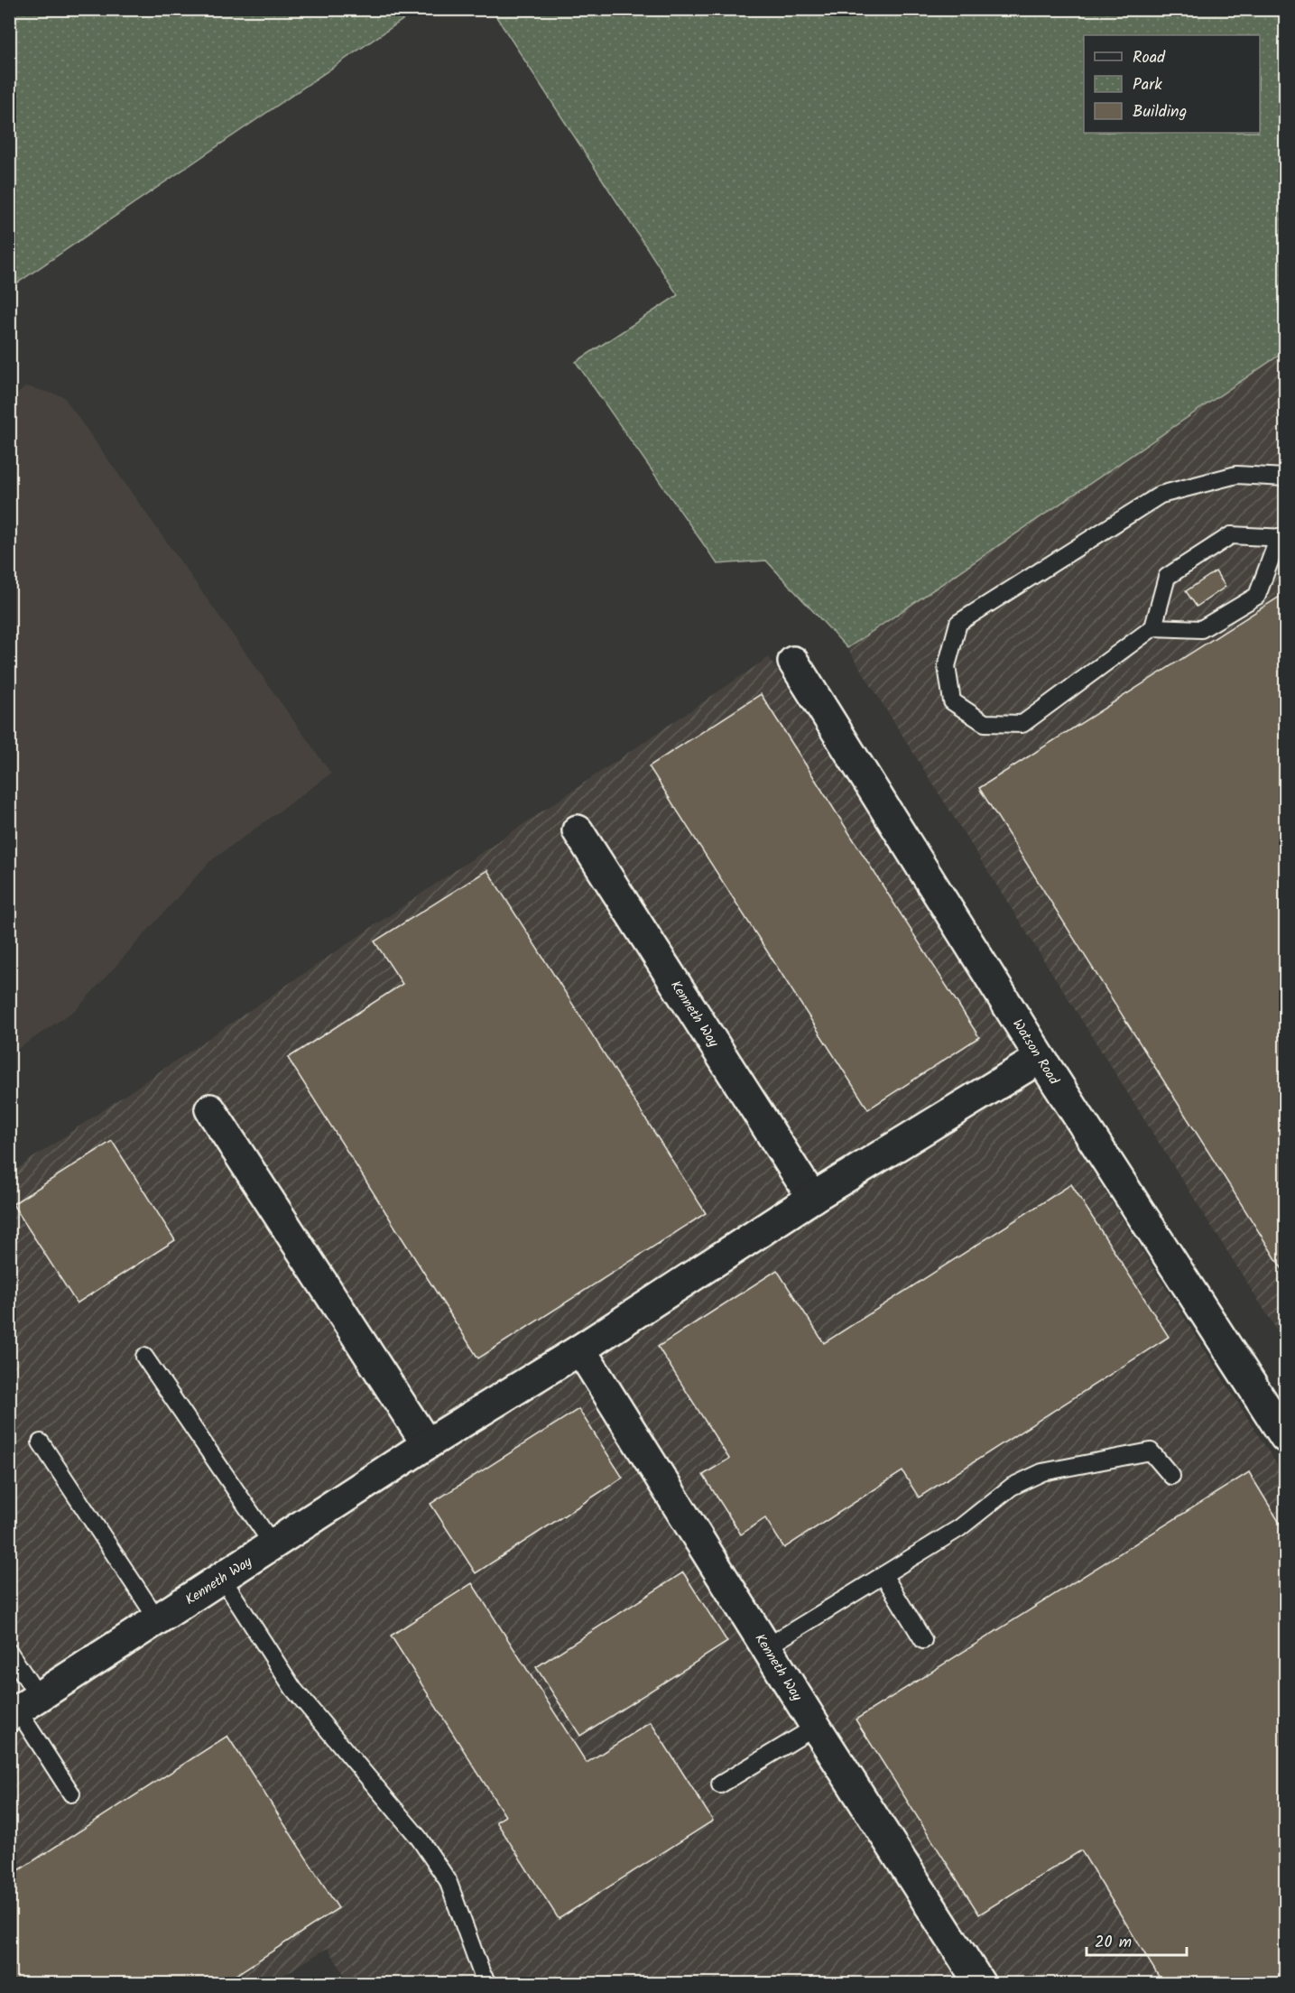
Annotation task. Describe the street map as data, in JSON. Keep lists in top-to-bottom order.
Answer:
{
  "streets": {
    "street": ["Kenneth Way", "Watson Road"]
  },
  "crossings": [
    ["Kenneth Way", "Watson Road"]
  ],
  "legend": ["Road", "Park", "Building"],
  "scale_bar": "20 m"
}
